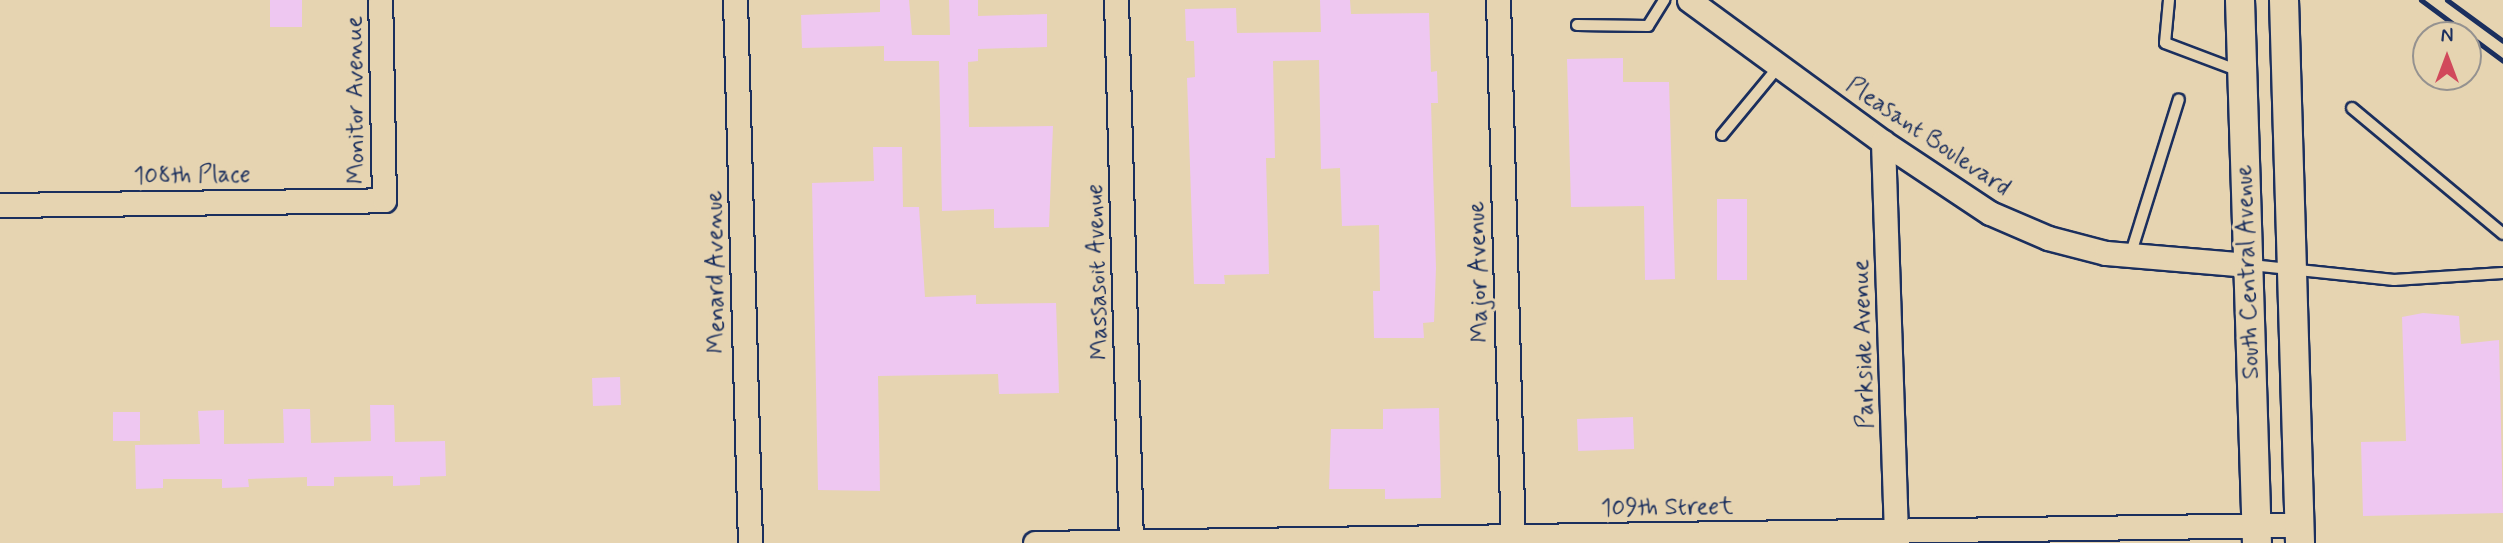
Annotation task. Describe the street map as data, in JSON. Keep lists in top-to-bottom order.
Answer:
{
  "streets": {
    "street": [
      "Monitor Avenue",
      "Pleasant Boulevard",
      "108th Place",
      "Menard Avenue",
      "Massasoit Avenue",
      "Major Avenue",
      "South Central Avenue",
      "Parkside Avenue",
      "109th Street"
    ]
  },
  "crossings": [
    ["Monitor Avenue", "108th Place"],
    ["Pleasant Boulevard", "South Central Avenue"],
    ["Pleasant Boulevard", "Parkside Avenue"],
    ["Massasoit Avenue", "109th Street"],
    ["Major Avenue", "109th Street"],
    ["South Central Avenue", "109th Street"],
    ["Parkside Avenue", "109th Street"]
  ],
  "north": "top"
}
